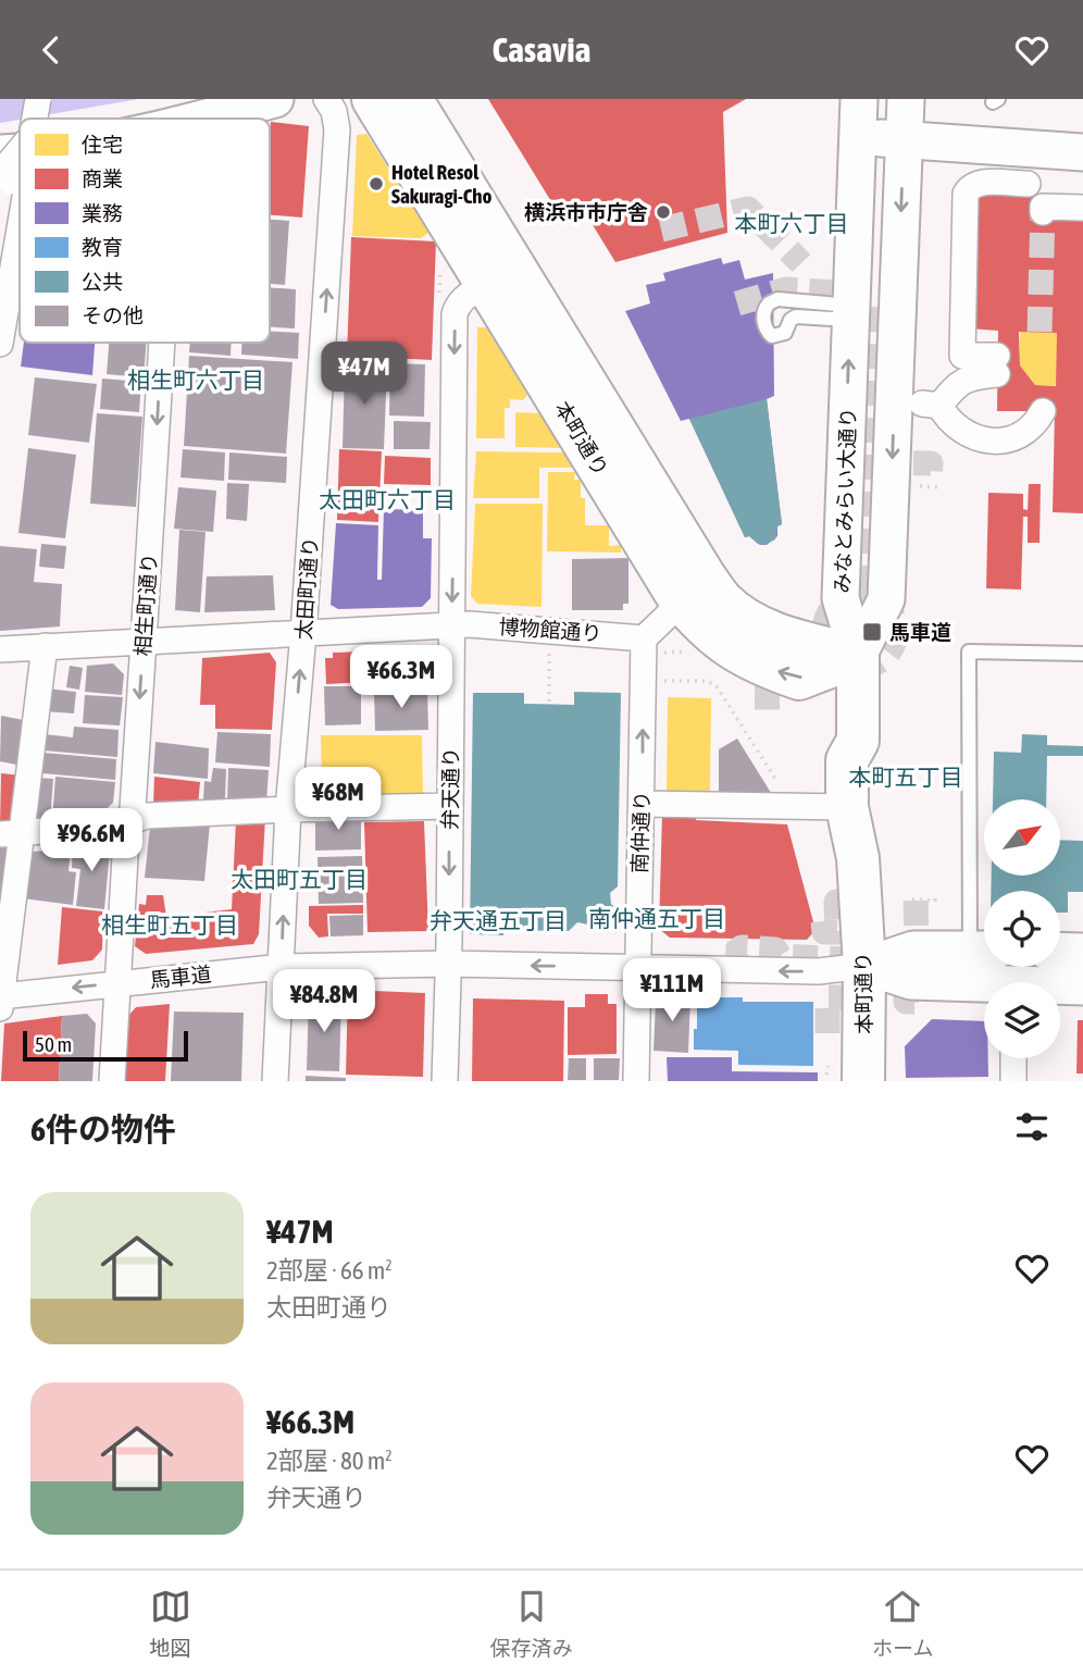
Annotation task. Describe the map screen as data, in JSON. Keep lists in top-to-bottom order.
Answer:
{
  "streets": {
    "highway": ["本町通り"],
    "street": [
      "みなとみらい大通り",
      "太田町通り",
      "相生町通り",
      "博物館通り",
      "弁天通り",
      "南仲通り",
      "馬車道"
    ]
  },
  "crossings": [
    ["本町通り", "みなとみらい大通り"],
    ["本町通り", "弁天通り"],
    ["本町通り", "馬車道"],
    ["太田町通り", "博物館通り"],
    ["太田町通り", "馬車道"],
    ["相生町通り", "博物館通り"],
    ["相生町通り", "馬車道"],
    ["博物館通り", "弁天通り"],
    ["博物館通り", "南仲通り"],
    ["弁天通り", "馬車道"],
    ["南仲通り", "馬車道"]
  ],
  "one_way": ["太田町通り", "弁天通り", "南仲通り"],
  "districts": [
    "本町六丁目",
    "相生町六丁目",
    "太田町六丁目",
    "本町五丁目",
    "太田町五丁目",
    "南仲通五丁目",
    "弁天通五丁目",
    "相生町五丁目"
  ],
  "places": {
    "other": ["Hotel Resol Sakuragi-Cho", "横浜市市庁舎"],
    "transit": ["馬車道"]
  },
  "legend": [
    "住宅",
    "商業",
    "業務",
    "教育",
    "公共",
    "その他"
  ],
  "scale_bar": "50 m",
  "north": "top right",
  "page": {
    "header": "Casavia",
    "price": [
      "¥47M",
      "¥66.3M",
      "¥68M",
      "¥96.6M",
      "¥111M",
      "¥84.8M"
    ],
    "scale": "50 m",
    "heading": "6件の物件",
    "list": [
      {
        "name": "¥47M",
        "note": "2部屋 · 66 m² · 太田町通り"
      },
      {
        "name": "¥66.3M",
        "note": "2部屋 · 80 m² · 弁天通り"
      }
    ],
    "tabs": ["地図", "保存済み", "ホーム"]
  }
}
